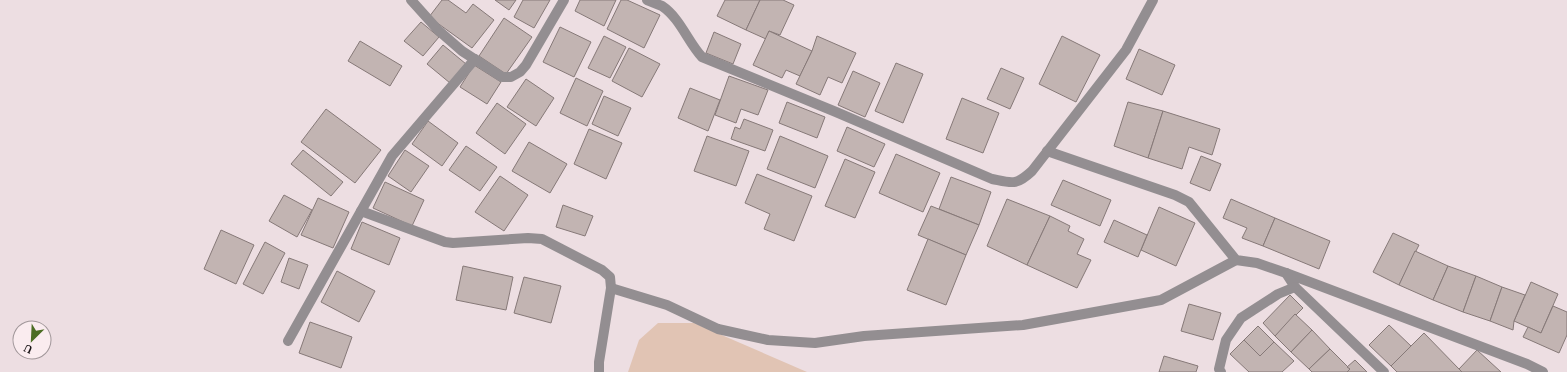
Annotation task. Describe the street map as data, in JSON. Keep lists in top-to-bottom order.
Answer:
{
  "north": "bottom left"
}
